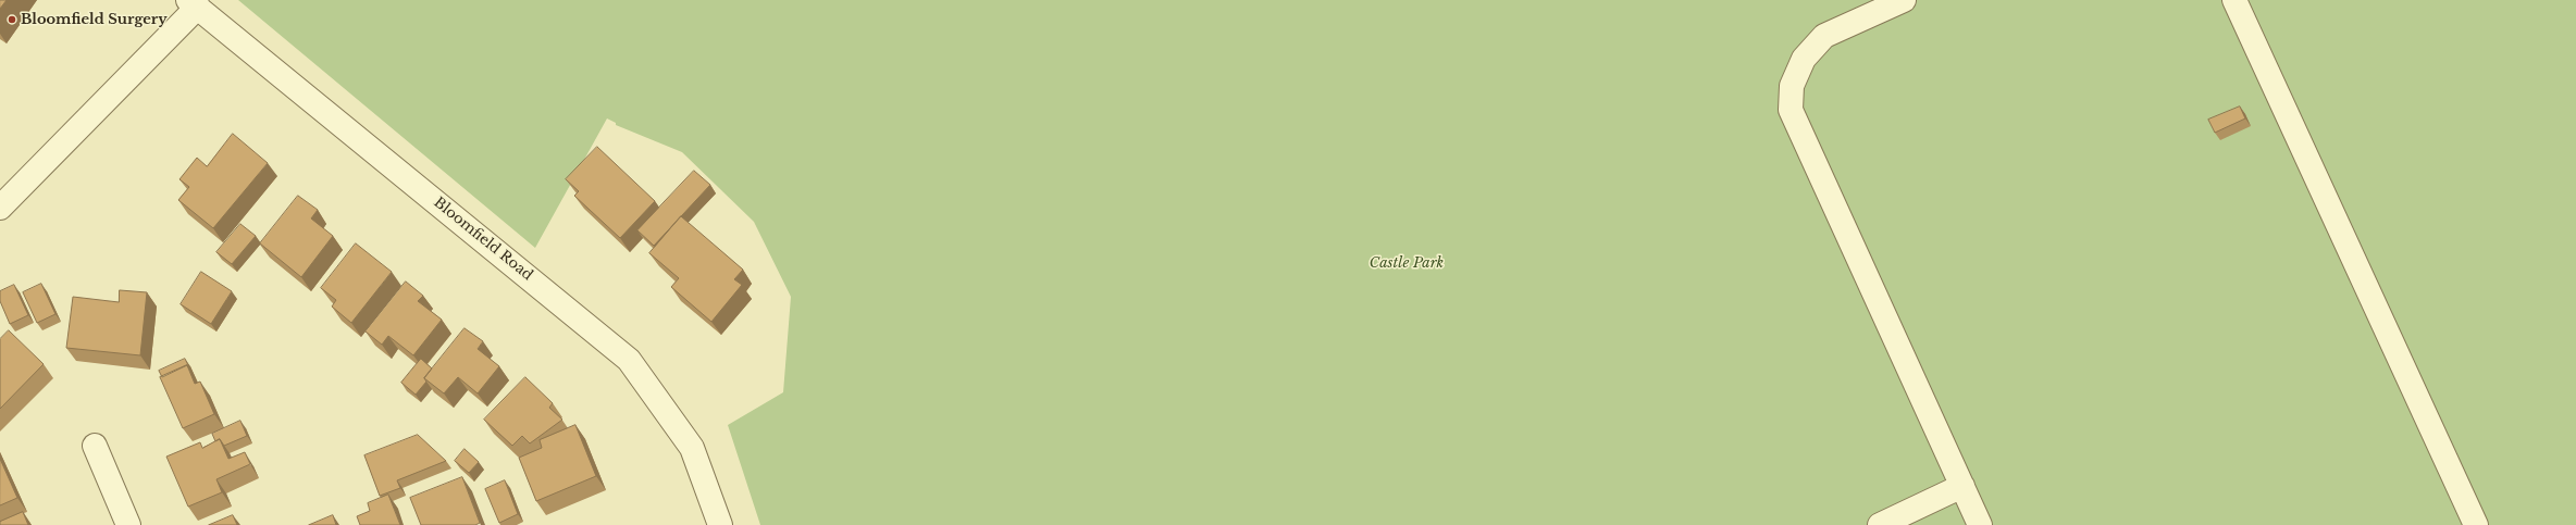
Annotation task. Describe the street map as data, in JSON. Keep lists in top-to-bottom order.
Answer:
{
  "streets": {
    "street": ["Bloomfield Road"]
  },
  "parks": ["Castle Park"],
  "places": ["Bloomfield Surgery"]
}
